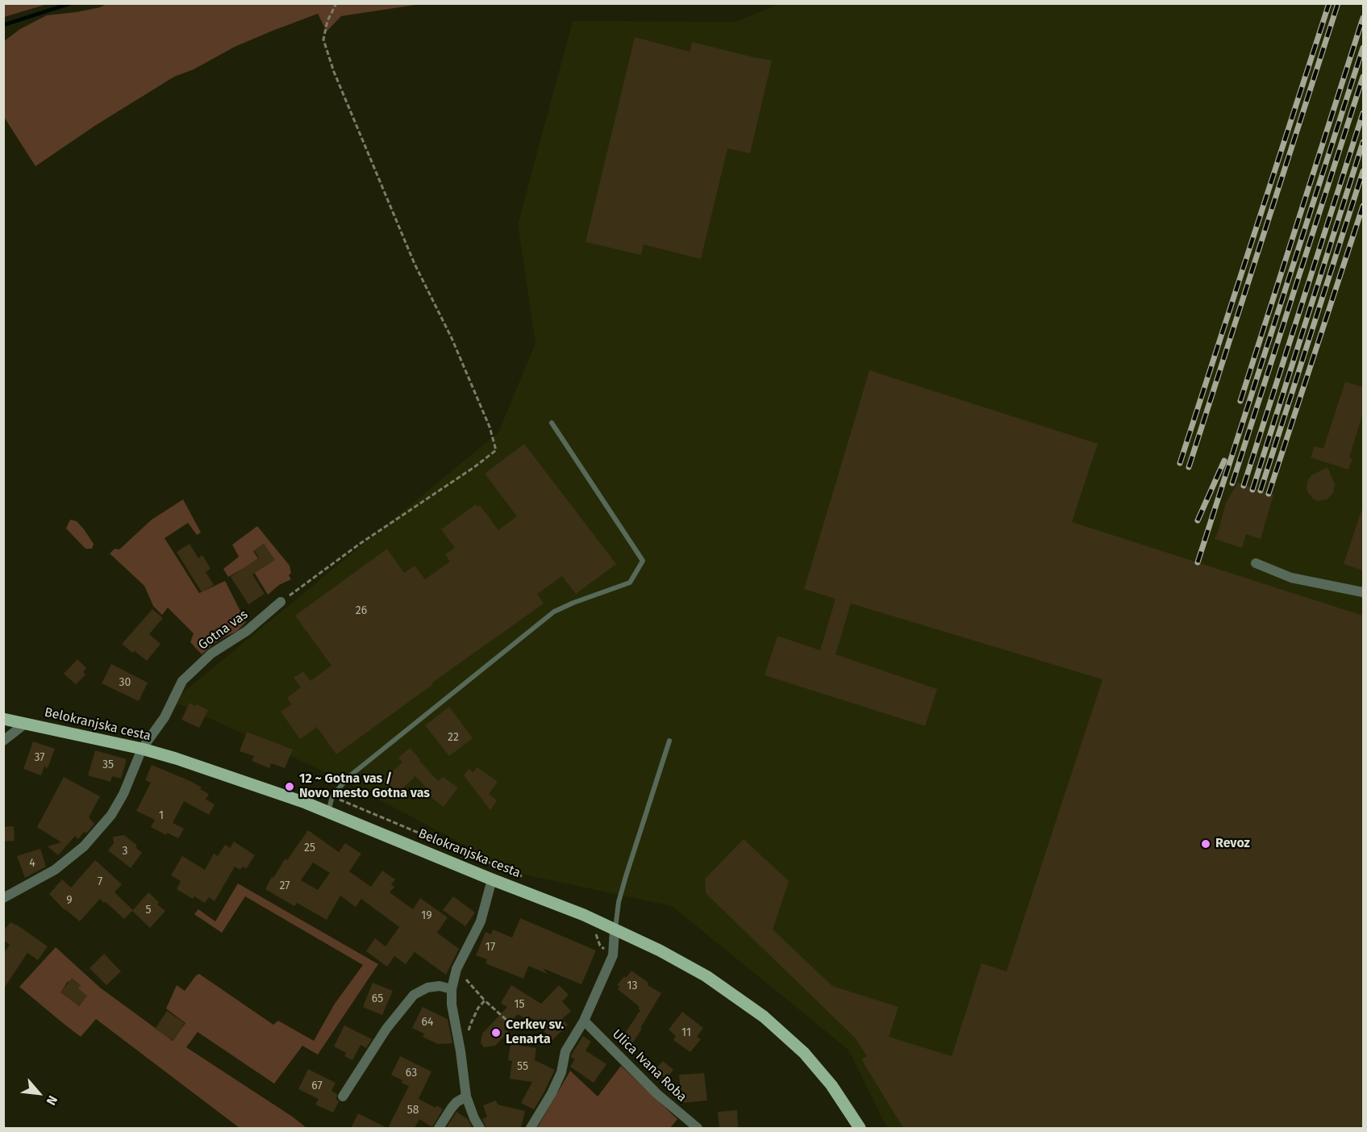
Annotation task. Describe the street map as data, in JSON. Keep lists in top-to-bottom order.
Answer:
{
  "streets": {
    "main road": ["Belokranjska cesta"],
    "street": ["Gotna vas", "Ulica Ivana Roba"]
  },
  "crossings": [
    ["Gotna vas", "Belokranjska cesta"]
  ],
  "places": ["12 ~ Gotna vas / Novo mesto Gotna vas", "Revoz", "Cerkev sv. Lenarta"],
  "house_numbers": [
    "26",
    "30",
    "22",
    "37",
    "35",
    "1",
    "25",
    "3",
    "4",
    "7",
    "27",
    "9",
    "5",
    "19",
    "17",
    "13",
    "65",
    "15",
    "64",
    "11",
    "55",
    "63",
    "67",
    "58"
  ],
  "north": "bottom right"
}
